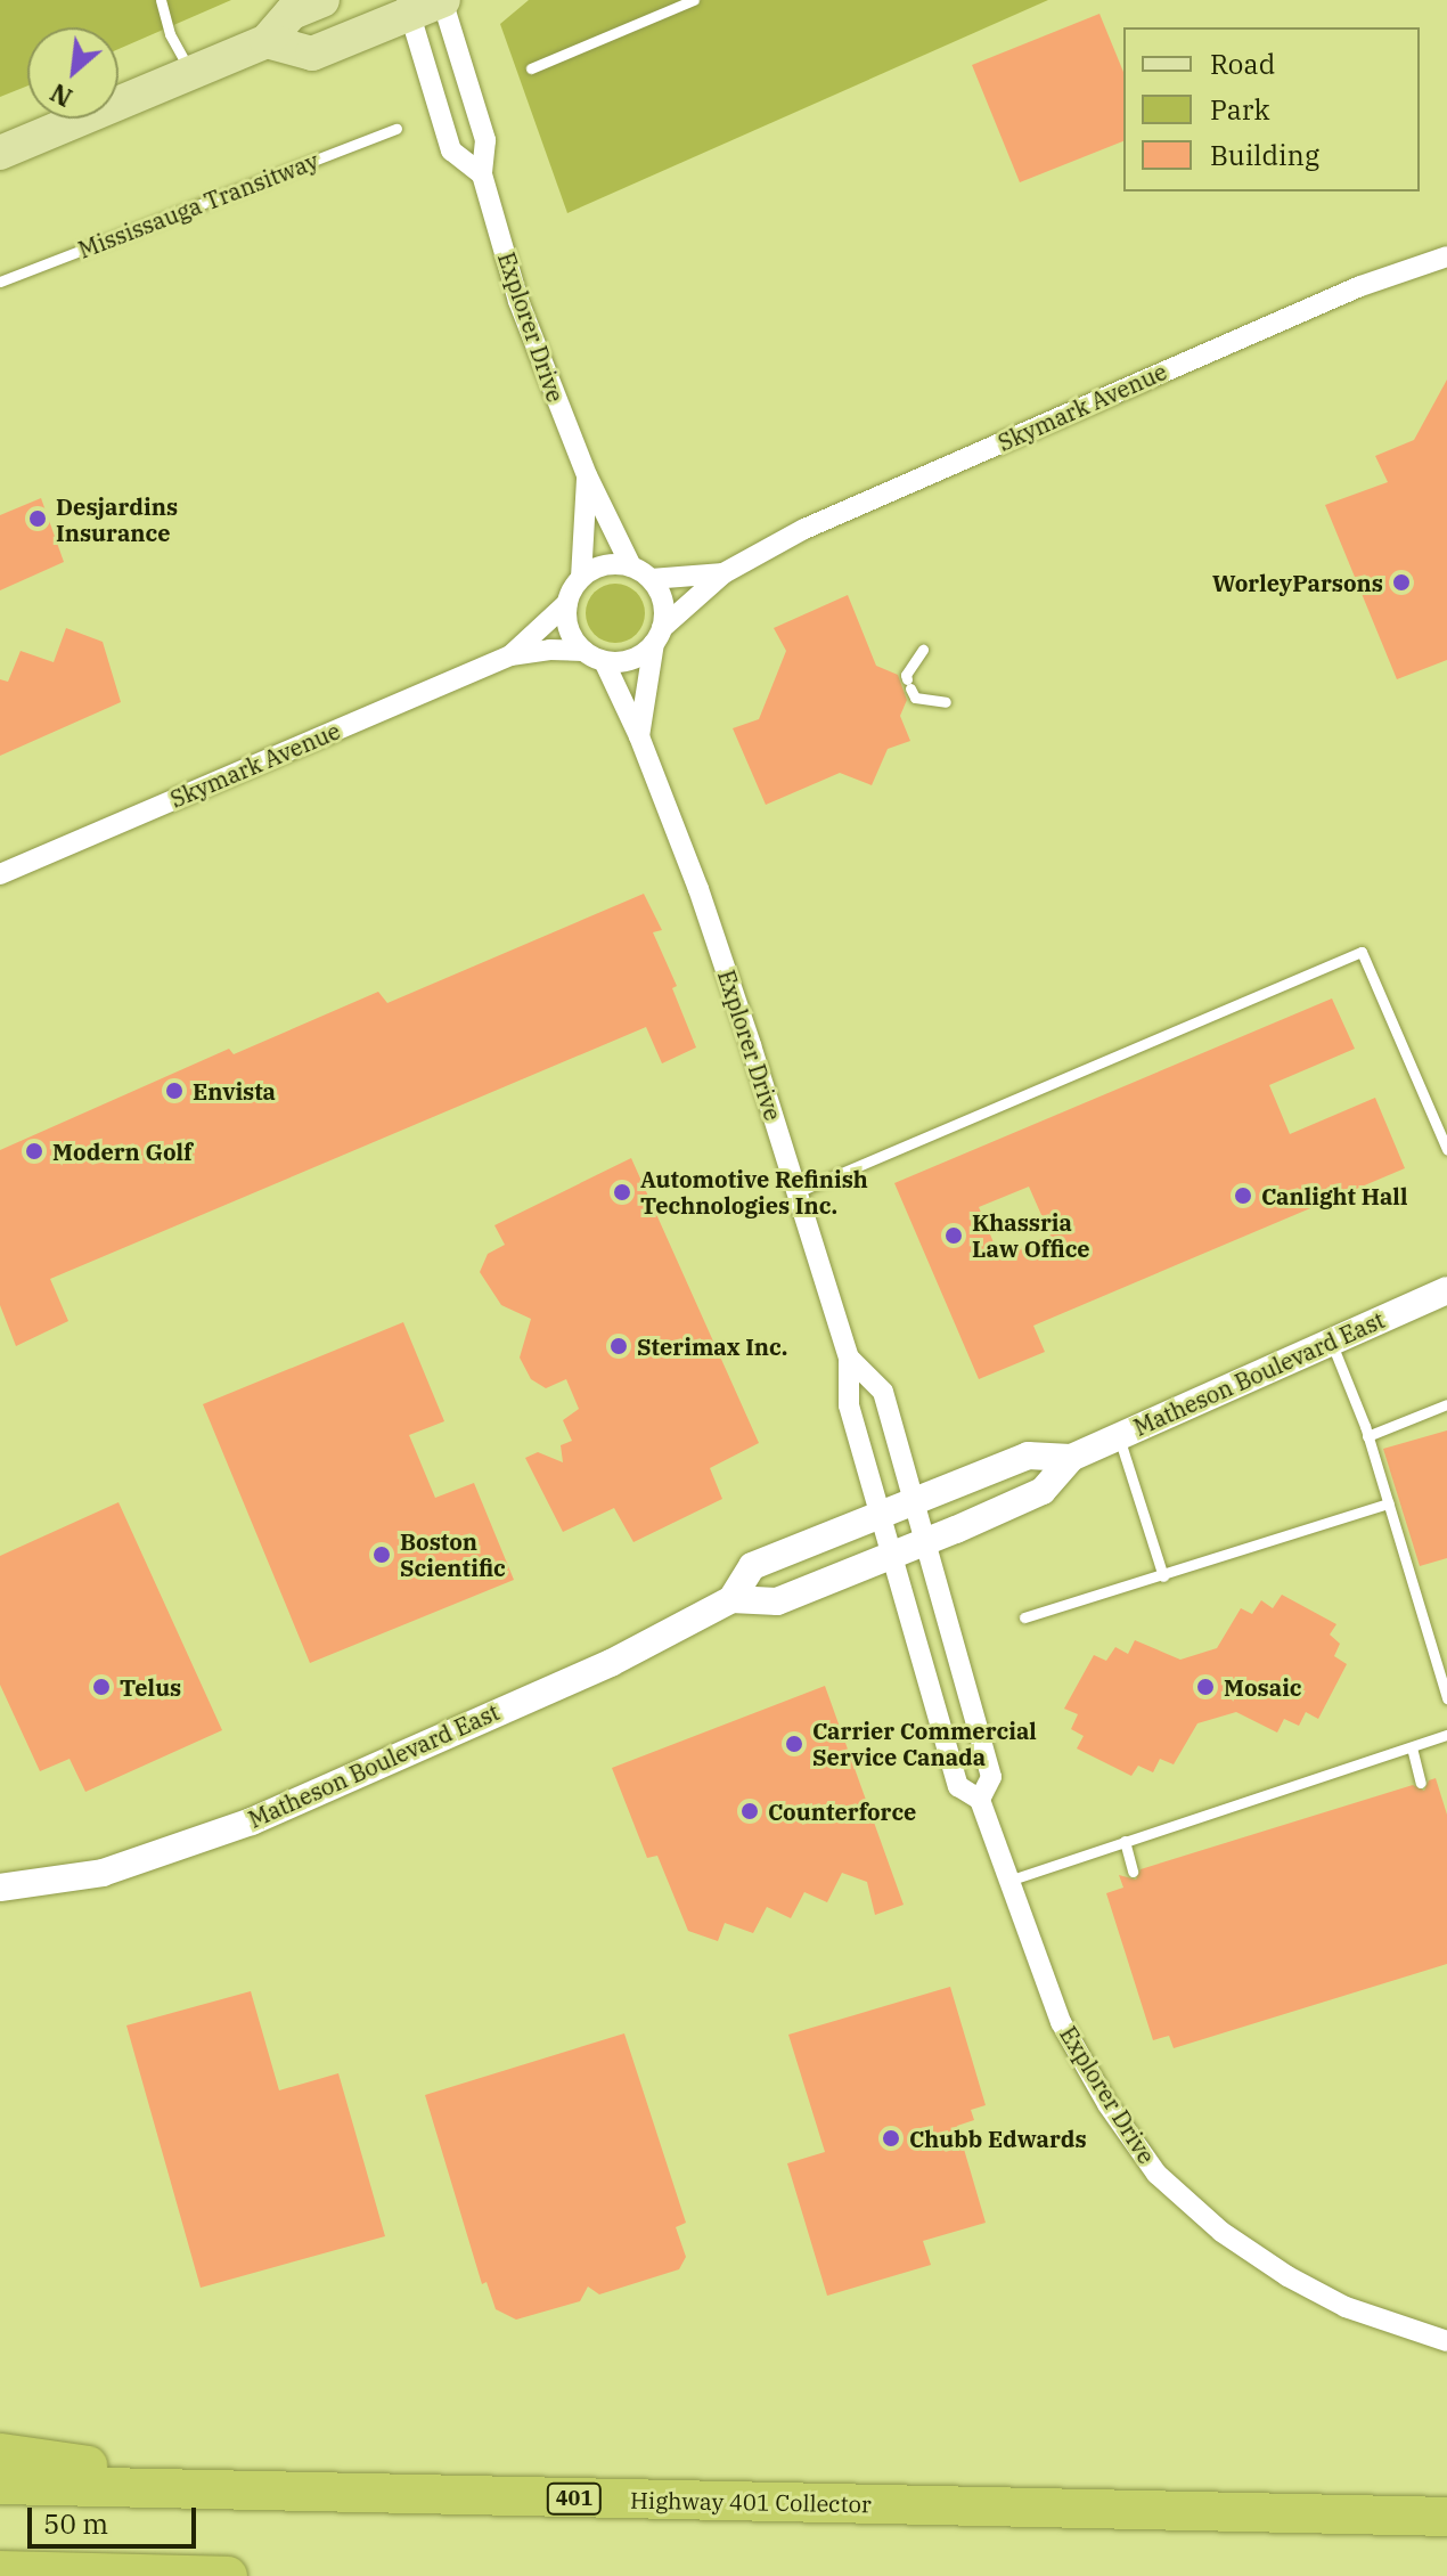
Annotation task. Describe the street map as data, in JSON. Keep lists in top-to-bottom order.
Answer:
{
  "streets": {
    "highway": ["401", "Highway 401 Collector"],
    "street": ["Explorer Drive", "Skymark Avenue", "Matheson Boulevard East"],
    "lane": ["Mississauga Transitway"]
  },
  "crossings": [
    ["Explorer Drive", "Skymark Avenue"],
    ["Explorer Drive", "Matheson Boulevard East"]
  ],
  "places": [
    "Desjardins Insurance",
    "WorleyParsons",
    "Envista",
    "Modern Golf",
    "Automotive Refinish Technologies Inc.",
    "Canlight Hall",
    "Khassria Law Office",
    "Sterimax Inc.",
    "Boston Scientific",
    "Telus",
    "Mosaic",
    "Carrier Commercial Service Canada",
    "Counterforce",
    "Chubb Edwards"
  ],
  "legend": ["Road", "Park", "Building"],
  "scale_bar": "50 m",
  "north": "bottom left"
}
